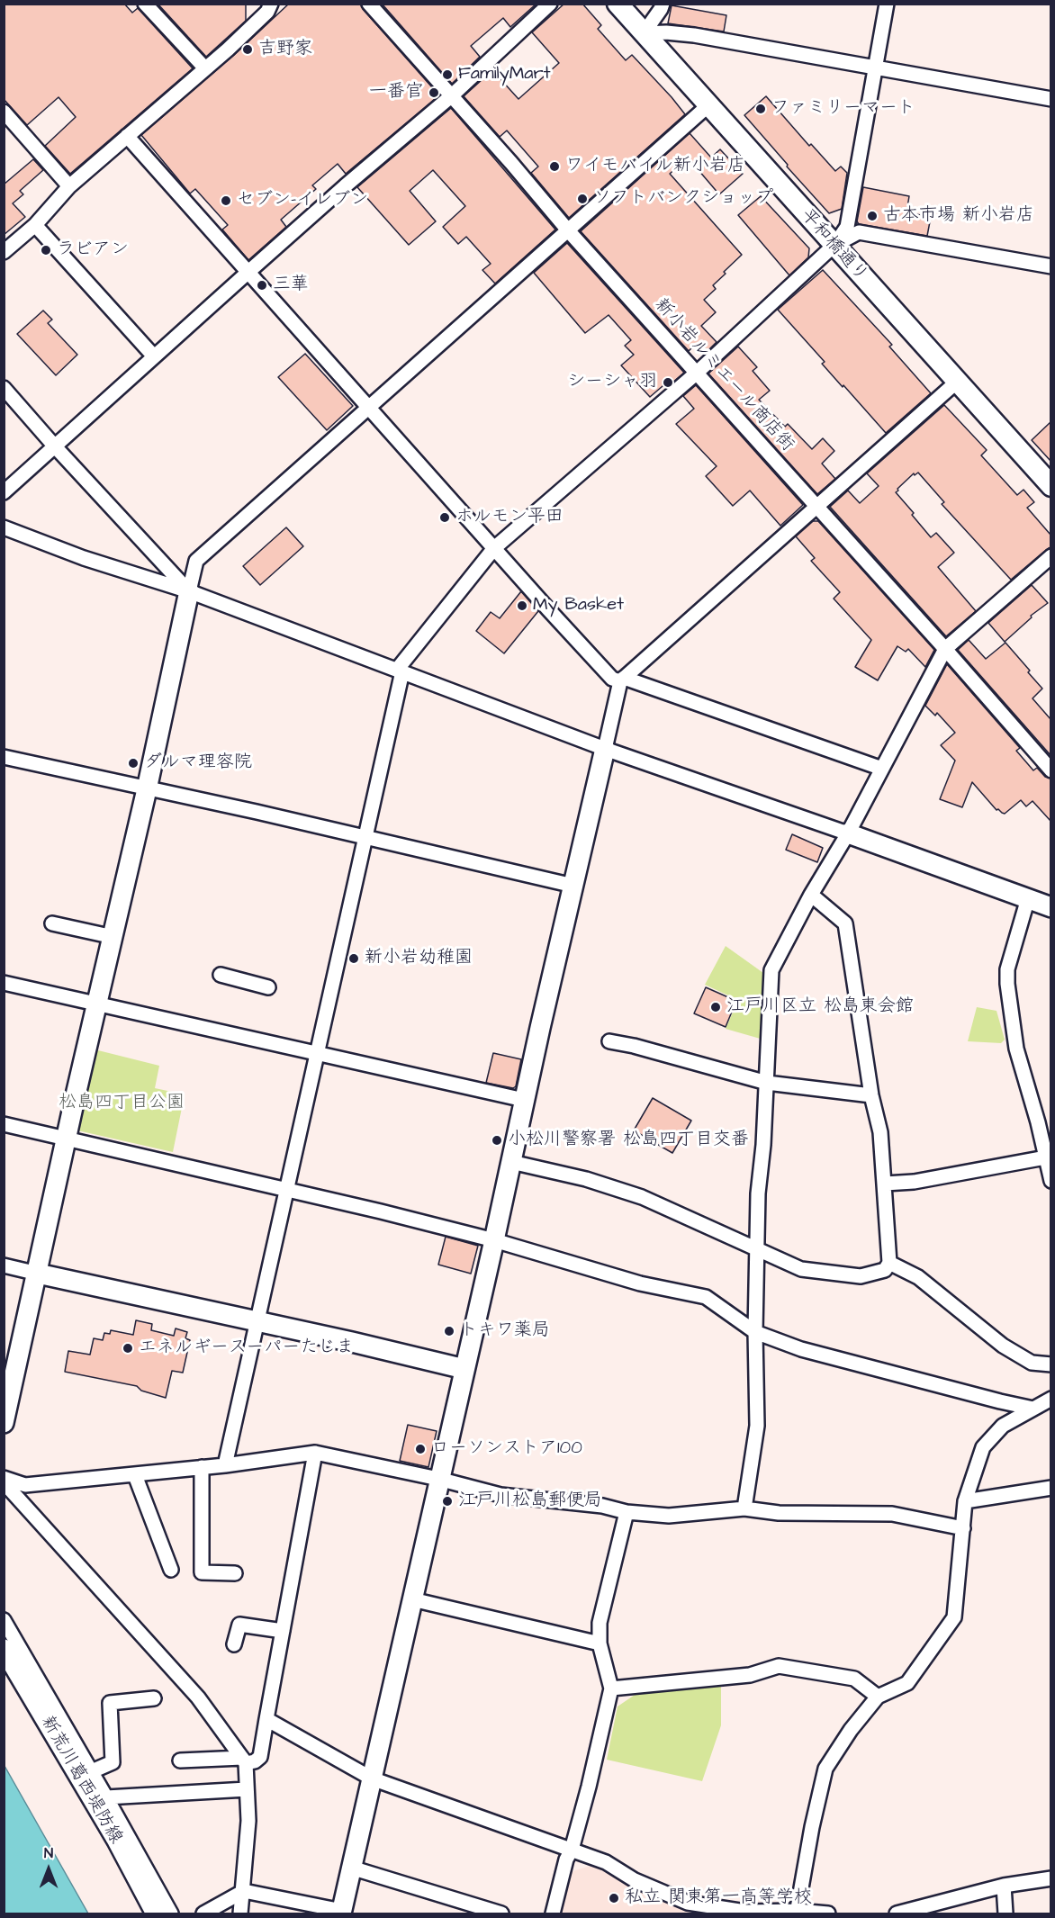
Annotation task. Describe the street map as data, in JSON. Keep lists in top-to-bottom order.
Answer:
{
  "streets": {
    "main road": ["平和橋通り"],
    "street": ["新小岩ルミエール商店街", "新荒川葛西堤防線"]
  },
  "parks": ["松島四丁目公園"],
  "places": [
    "吉野家",
    "FamilyMart",
    "一番官",
    "ファミリーマート",
    "ワイモバイル新小岩店",
    "ソフトバンクショップ",
    "セブン-イレブン",
    "古本市場 新小岩店",
    "ラビアン",
    "三華",
    "シーシャ羽",
    "ホルモン平田",
    "My Basket",
    "ダルマ理容院",
    "新小岩幼稚園",
    "江戸川区立 松島東会館",
    "小松川警察署 松島四丁目交番",
    "トキワ薬局",
    "エネルギースーパーたじま",
    "ローソンストア100",
    "江戸川松島郵便局",
    "私立 関東第一高等学校"
  ],
  "north": "top"
}
